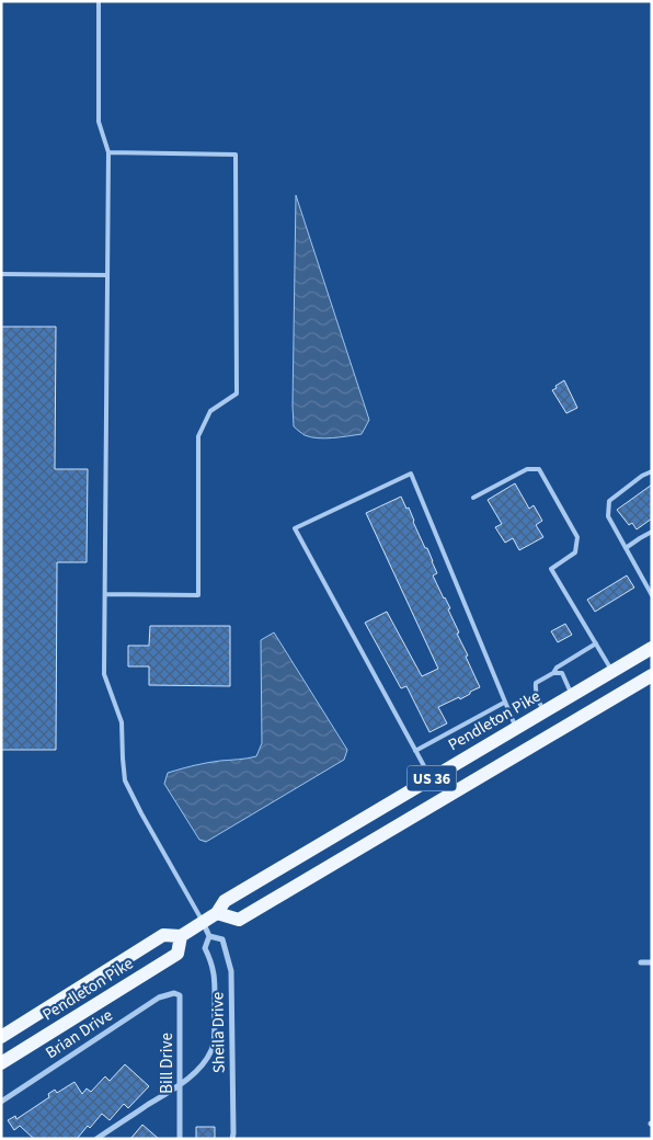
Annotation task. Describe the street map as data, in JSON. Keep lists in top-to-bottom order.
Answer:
{
  "streets": {
    "main road": ["Pendleton Pike", "US 36"],
    "street": ["Sheila Drive", "Brian Drive", "Bill Drive"]
  },
  "crossings": [
    ["Pendleton Pike", "Sheila Drive"],
    ["Sheila Drive", "Bill Drive"],
    ["Brian Drive", "Bill Drive"]
  ]
}
